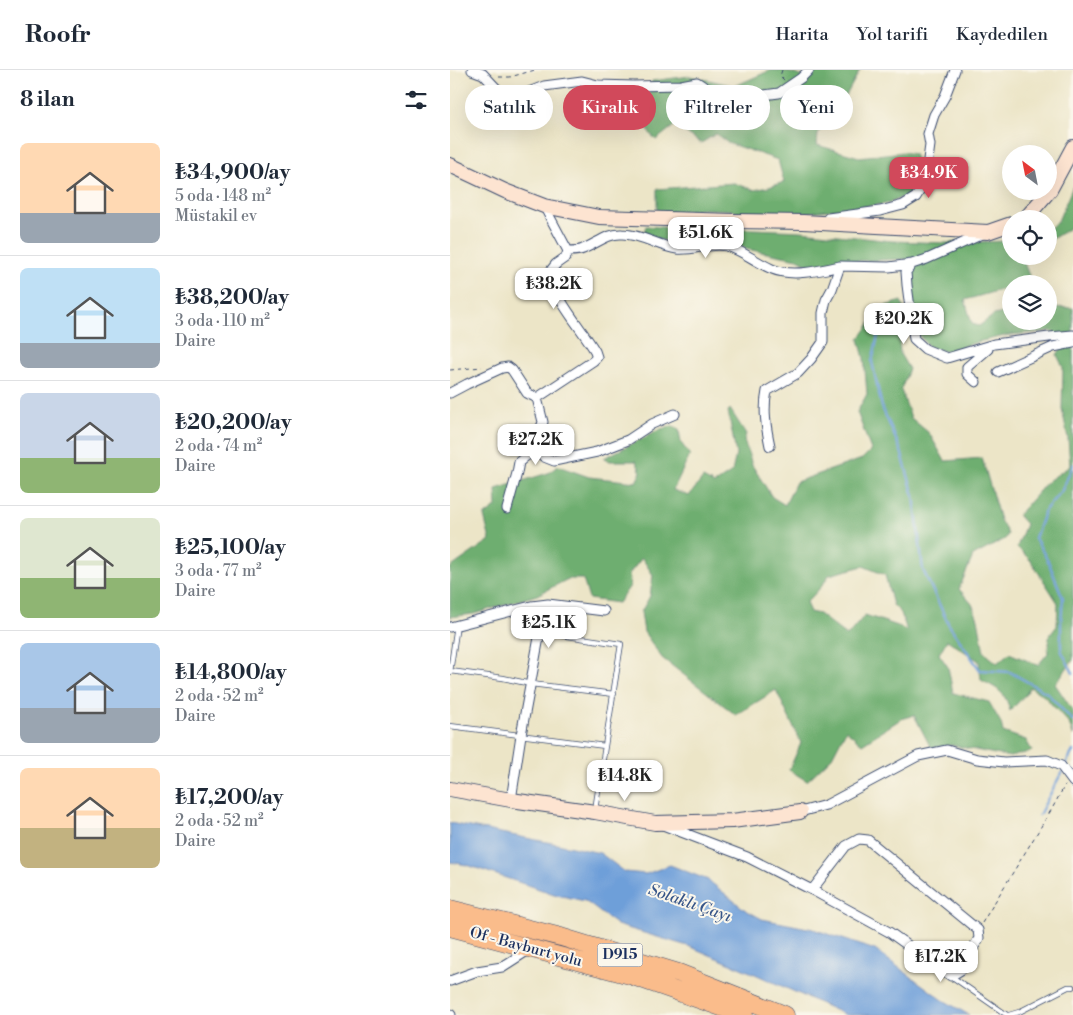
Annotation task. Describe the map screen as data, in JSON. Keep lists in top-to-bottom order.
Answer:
{
  "streets": {
    "highway": ["Of - Bayburt yolu", "D915"]
  },
  "water": ["Solaklı Çayı"],
  "north": "top left",
  "page": {
    "header": "Roofr",
    "nav": ["Harita", "Yol tarifi", "Kaydedilen"],
    "heading": "8 ilan",
    "chip": [
      "Satılık",
      "Kiralık",
      "Filtreler",
      "Yeni"
    ],
    "list": [
      {
        "name": "₺34,900/ay",
        "note": "5 oda · 148 m² · Müstakil ev"
      },
      {
        "name": "₺38,200/ay",
        "note": "3 oda · 110 m² · Daire"
      },
      {
        "name": "₺20,200/ay",
        "note": "2 oda · 74 m² · Daire"
      },
      {
        "name": "₺25,100/ay",
        "note": "3 oda · 77 m² · Daire"
      },
      {
        "name": "₺14,800/ay",
        "note": "2 oda · 52 m² · Daire"
      },
      {
        "name": "₺17,200/ay",
        "note": "2 oda · 52 m² · Daire"
      }
    ],
    "price": [
      "₺34.9K",
      "₺51.6K",
      "₺38.2K",
      "₺20.2K",
      "₺27.2K",
      "₺25.1K",
      "₺14.8K",
      "₺17.2K"
    ]
  }
}
